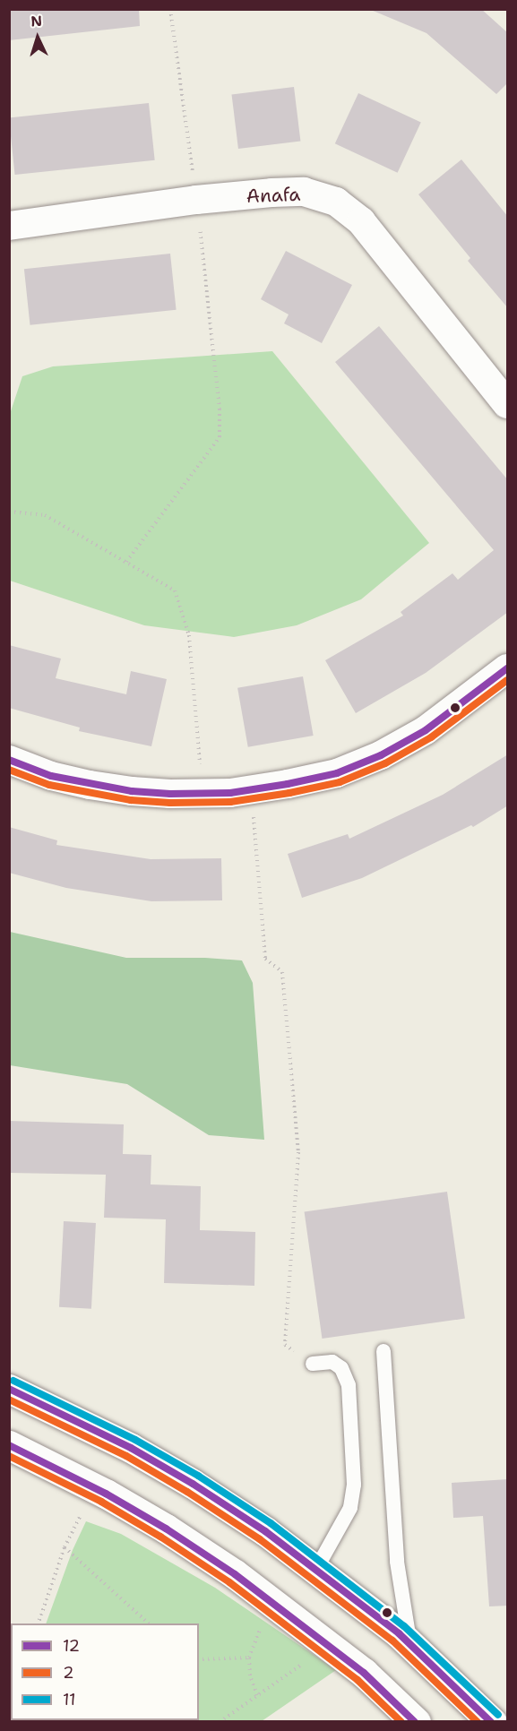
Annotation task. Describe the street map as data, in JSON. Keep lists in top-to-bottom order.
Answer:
{
  "streets": {
    "street": ["Anafa"]
  },
  "lines": ["transit line 12", "transit line 2", "transit line 11"],
  "legend": ["12", "2", "11"],
  "north": "top"
}
